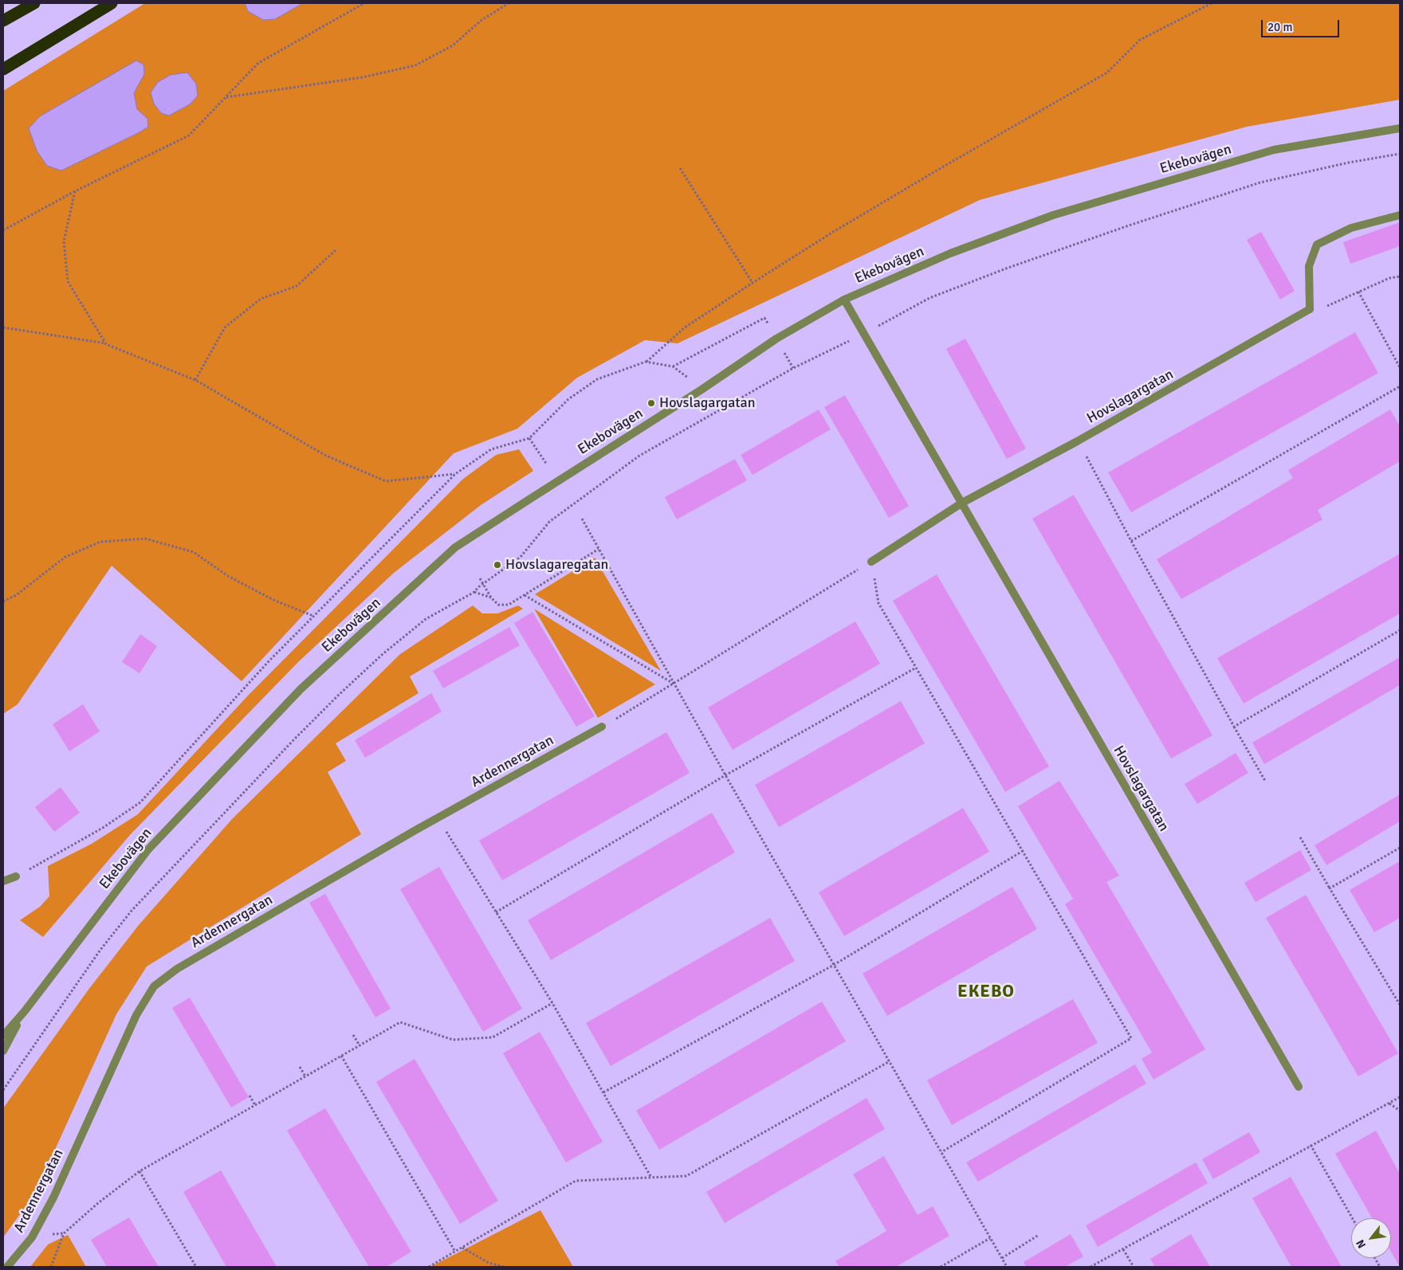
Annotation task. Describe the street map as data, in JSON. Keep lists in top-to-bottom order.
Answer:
{
  "streets": {
    "street": ["Ekebovägen", "Hovslagargatan", "Ardennergatan"]
  },
  "crossings": [
    ["Ekebovägen", "Hovslagargatan"]
  ],
  "districts": ["EKEBO"],
  "places": ["Hovslagargatan", "Hovslagaregatan"],
  "scale_bar": "20 m",
  "north": "bottom left"
}
